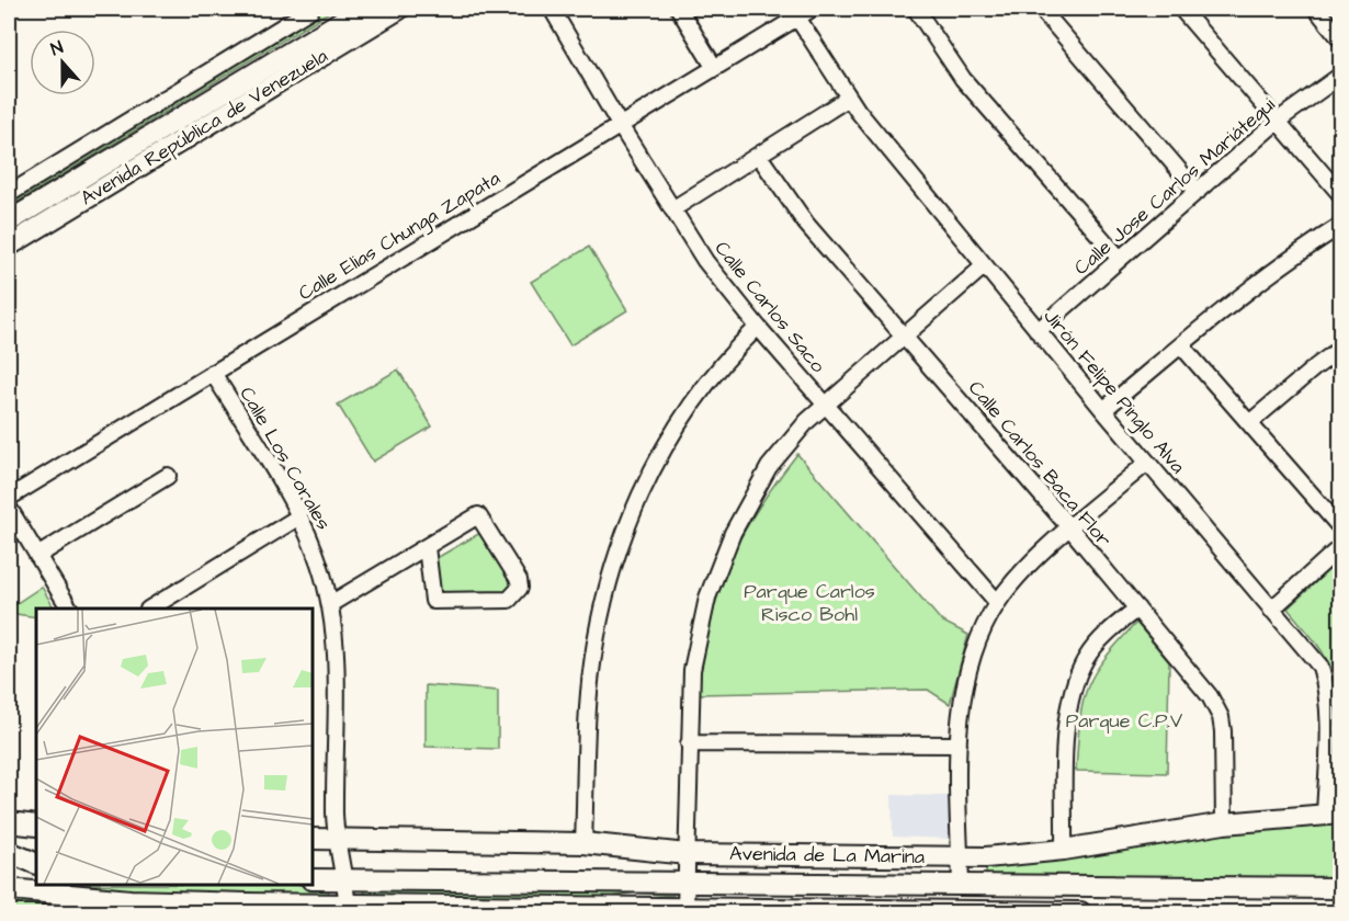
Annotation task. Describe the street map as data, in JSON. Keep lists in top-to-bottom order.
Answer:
{
  "streets": {
    "main road": ["Avenida República de Venezuela", "Avenida de La Marina"],
    "street": [
      "Calle Jose Carlos Mariátegui",
      "Calle Elias Chunga Zapata",
      "Calle Carlos Saco",
      "Jirón Felipe Pinglo Alva",
      "Calle Los Corales",
      "Calle Carlos Baca Flor"
    ]
  },
  "crossings": [
    ["Calle Jose Carlos Mariátegui", "Jirón Felipe Pinglo Alva"],
    ["Calle Elias Chunga Zapata", "Calle Carlos Saco"],
    ["Calle Elias Chunga Zapata", "Jirón Felipe Pinglo Alva"],
    ["Calle Elias Chunga Zapata", "Calle Los Corales"],
    ["Jirón Felipe Pinglo Alva", "Avenida de La Marina"],
    ["Calle Los Corales", "Avenida de La Marina"],
    ["Calle Carlos Baca Flor", "Avenida de La Marina"]
  ],
  "parks": ["Parque Carlos Risco Bohl", "Parque C.P.V"],
  "north": "top"
}
